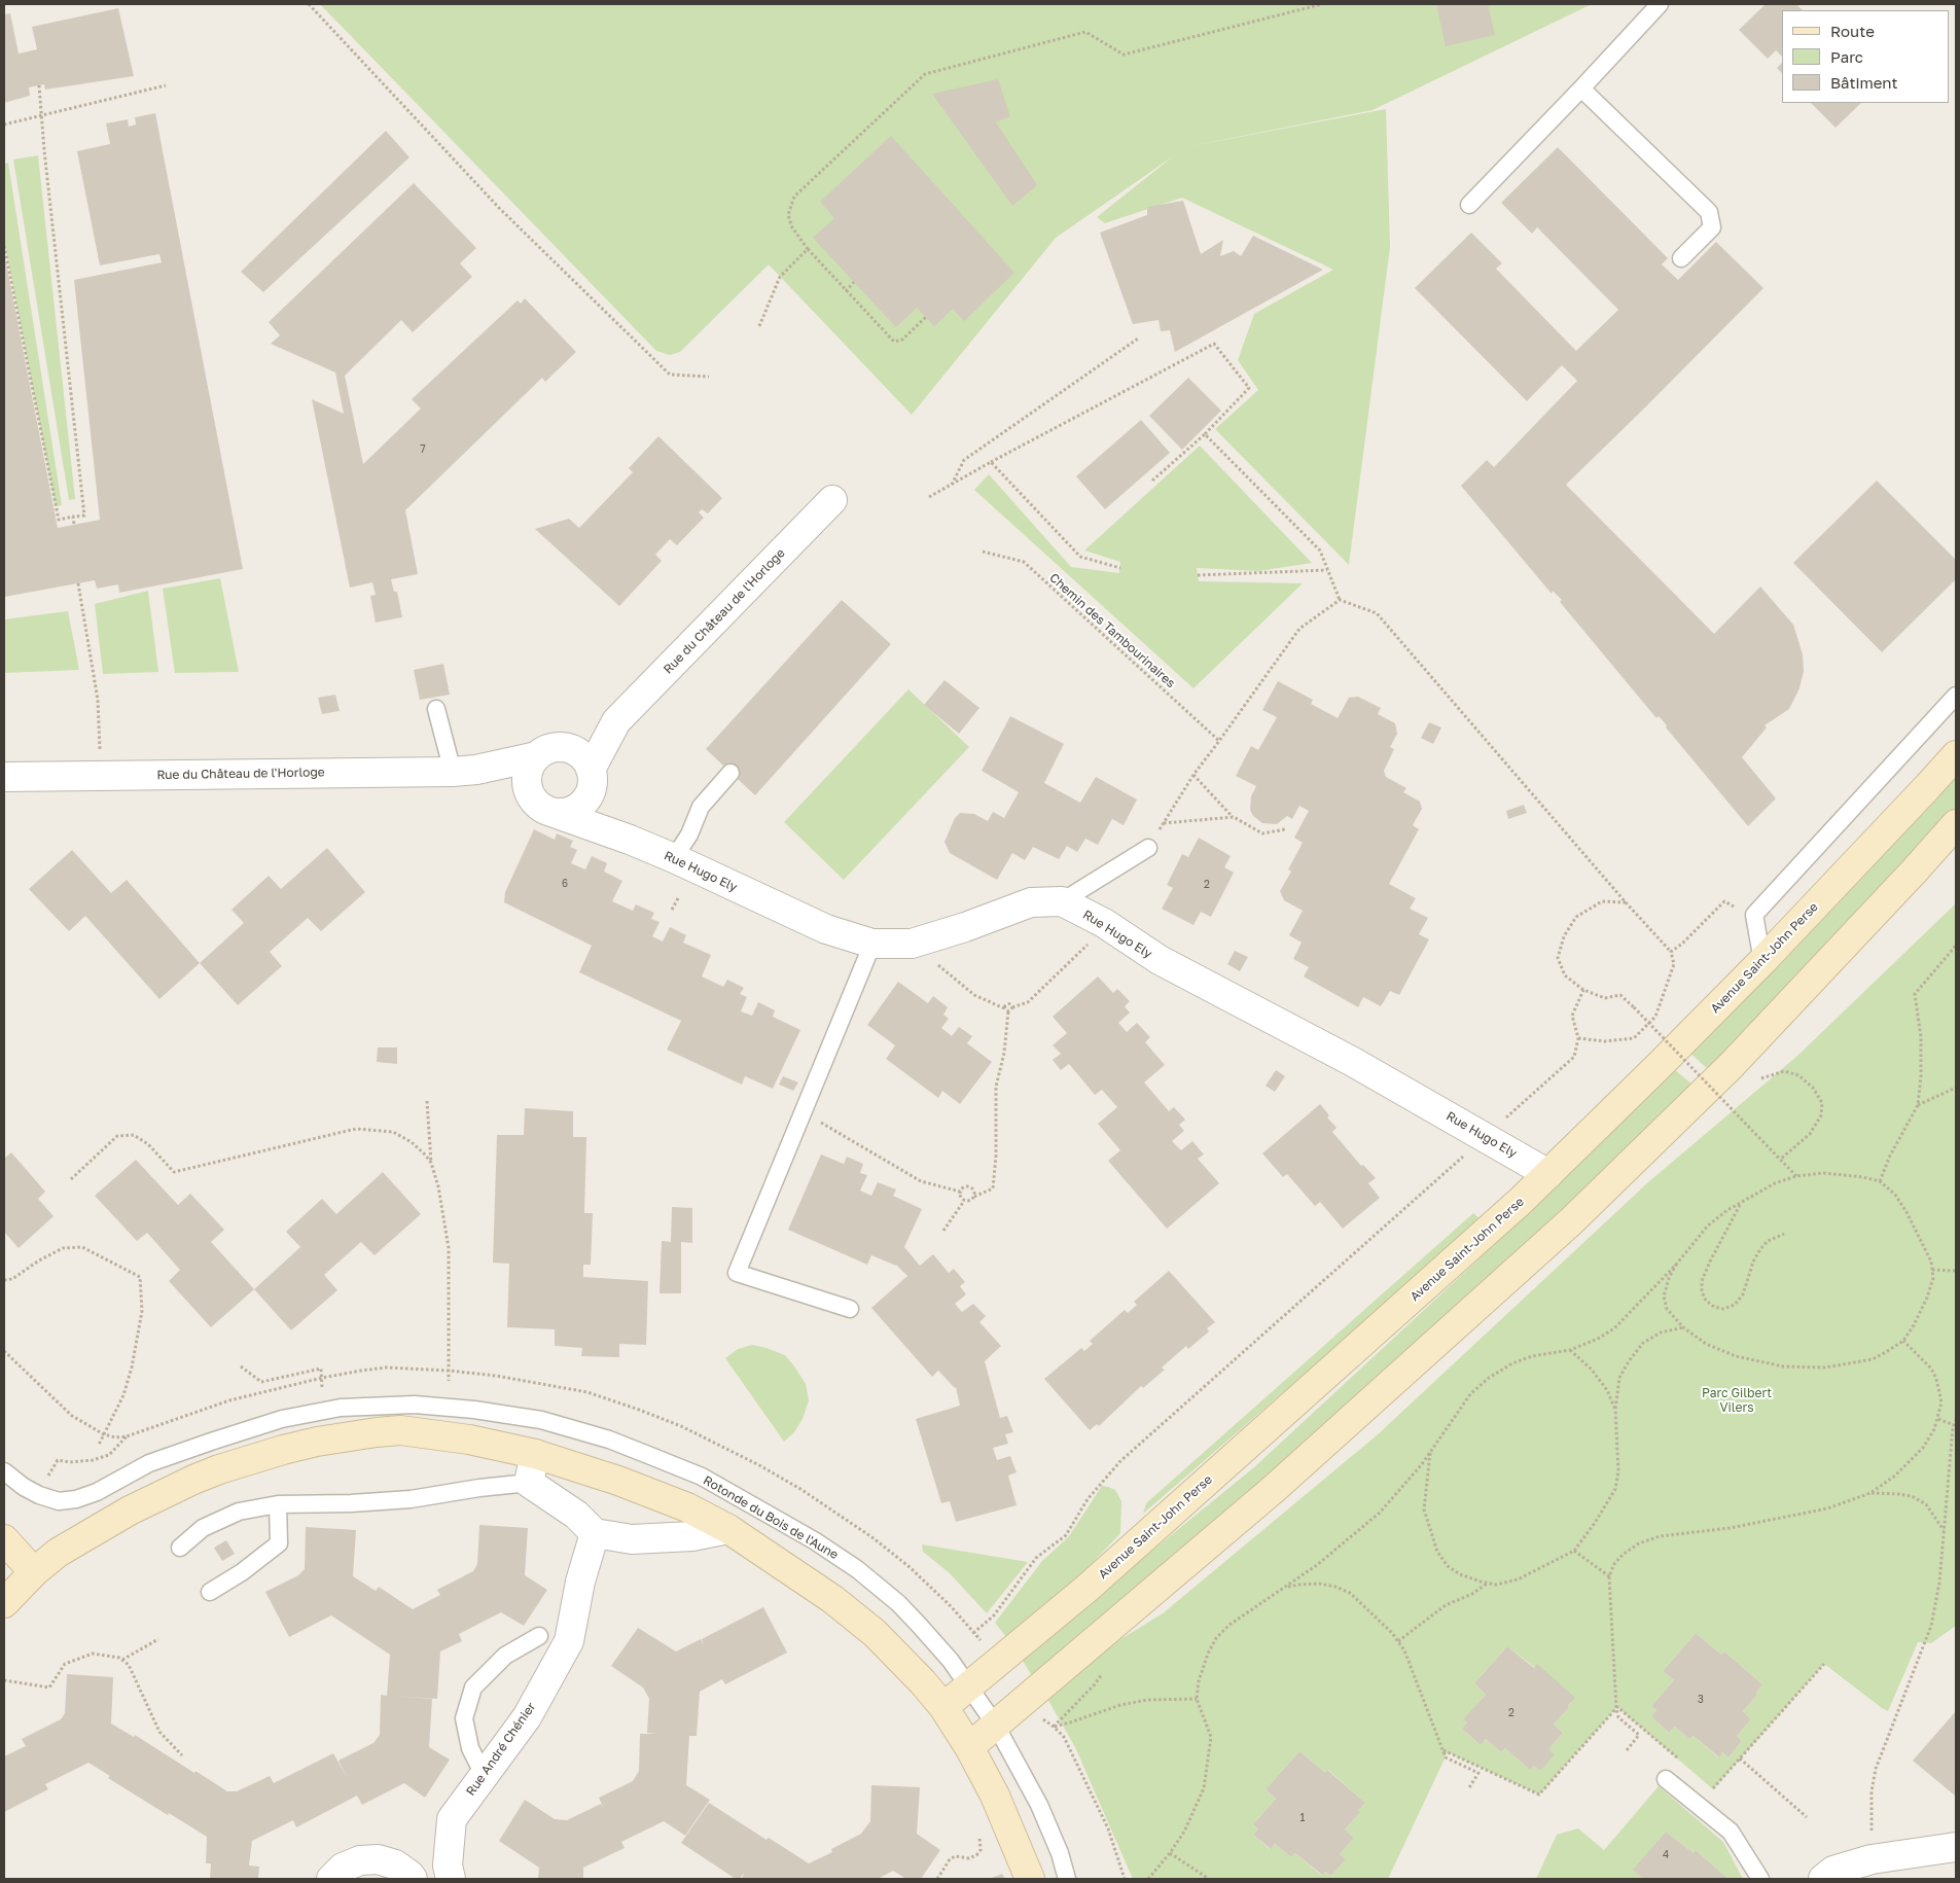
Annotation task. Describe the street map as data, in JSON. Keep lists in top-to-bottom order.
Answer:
{
  "streets": {
    "main road": ["Avenue Saint-John Perse"],
    "street": ["Rue du Château de l'Horloge", "Rue Hugo Ely", "Rue André Chénier"],
    "lane": ["Rotonde du Bois de l'Aune"],
    "path": ["Chemin des Tambourinaires"]
  },
  "crossings": [
    ["Rue du Château de l'Horloge", "Rue Hugo Ely"],
    ["Rue Hugo Ely", "Avenue Saint-John Perse"],
    ["Avenue Saint-John Perse", "Rotonde du Bois de l'Aune"]
  ],
  "parks": ["Parc Gilbert Vilers"],
  "house_numbers": [
    "7",
    "6",
    "2",
    "3",
    "2",
    "1",
    "4"
  ],
  "legend": ["Route", "Parc", "Bâtiment"]
}
